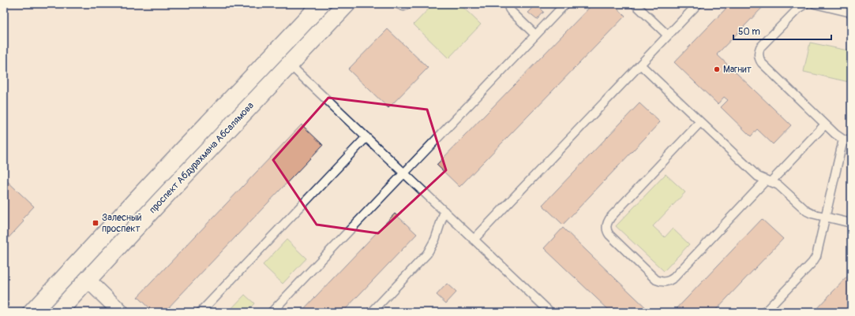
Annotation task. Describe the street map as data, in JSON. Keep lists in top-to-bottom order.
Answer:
{
  "streets": {
    "main road": ["проспект Абдурахмана Абсалямова"]
  },
  "places": {
    "other": ["Магнит"],
    "transit": ["Залесный проспект"]
  },
  "scale_bar": "50 m"
}
